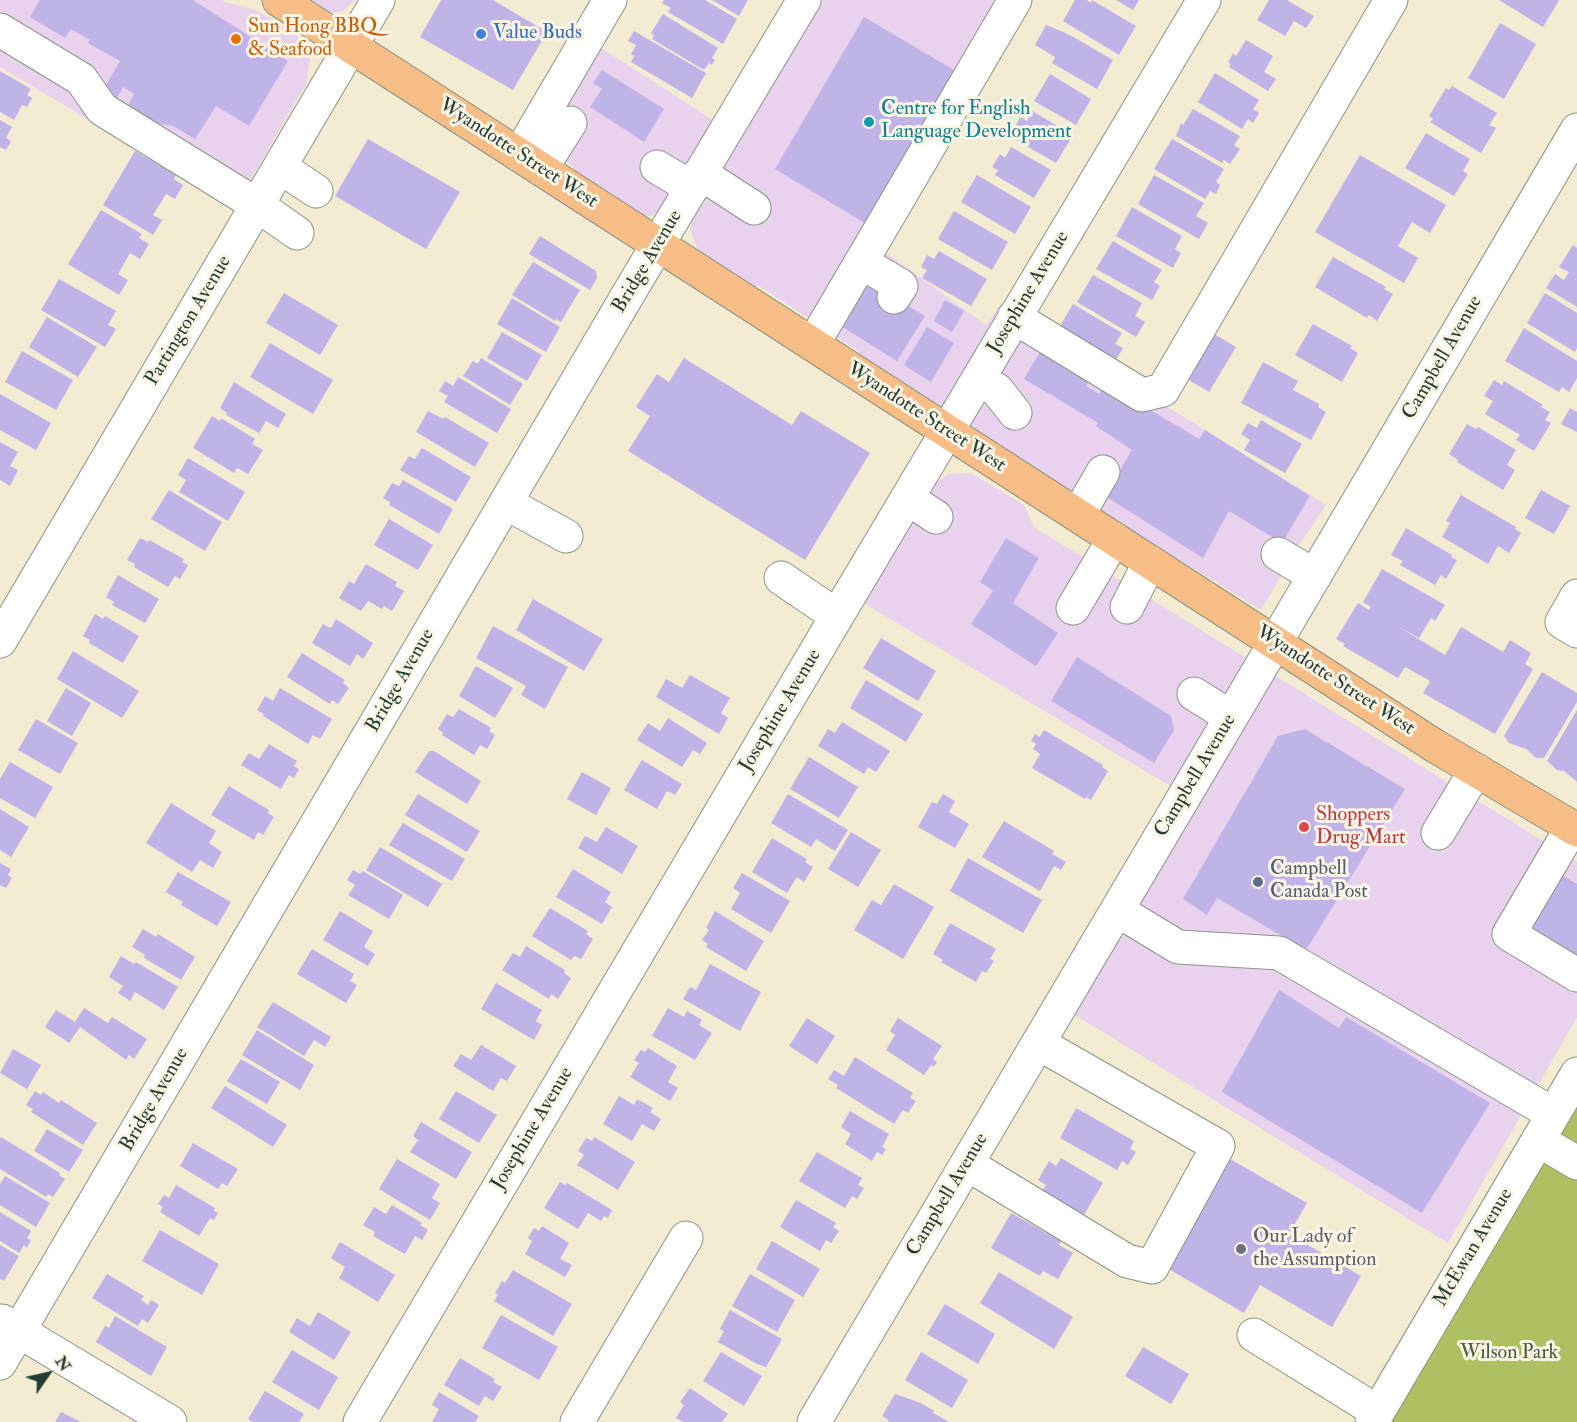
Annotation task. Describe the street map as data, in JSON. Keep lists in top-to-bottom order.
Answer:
{
  "streets": {
    "main road": ["Wyandotte Street West"],
    "street": [
      "Bridge Avenue",
      "Josephine Avenue",
      "Partington Avenue",
      "Campbell Avenue",
      "McEwan Avenue"
    ]
  },
  "crossings": [
    ["Wyandotte Street West", "Bridge Avenue"],
    ["Wyandotte Street West", "Josephine Avenue"],
    ["Wyandotte Street West", "Partington Avenue"],
    ["Wyandotte Street West", "Campbell Avenue"]
  ],
  "parks": ["Wilson Park"],
  "places": [
    "Value Buds",
    "Sun Hong BBQ & Seafood",
    "Centre for English Language Development",
    "Shoppers Drug Mart",
    "Campbell Canada Post",
    "Our Lady of the Assumption"
  ],
  "north": "top right"
}
